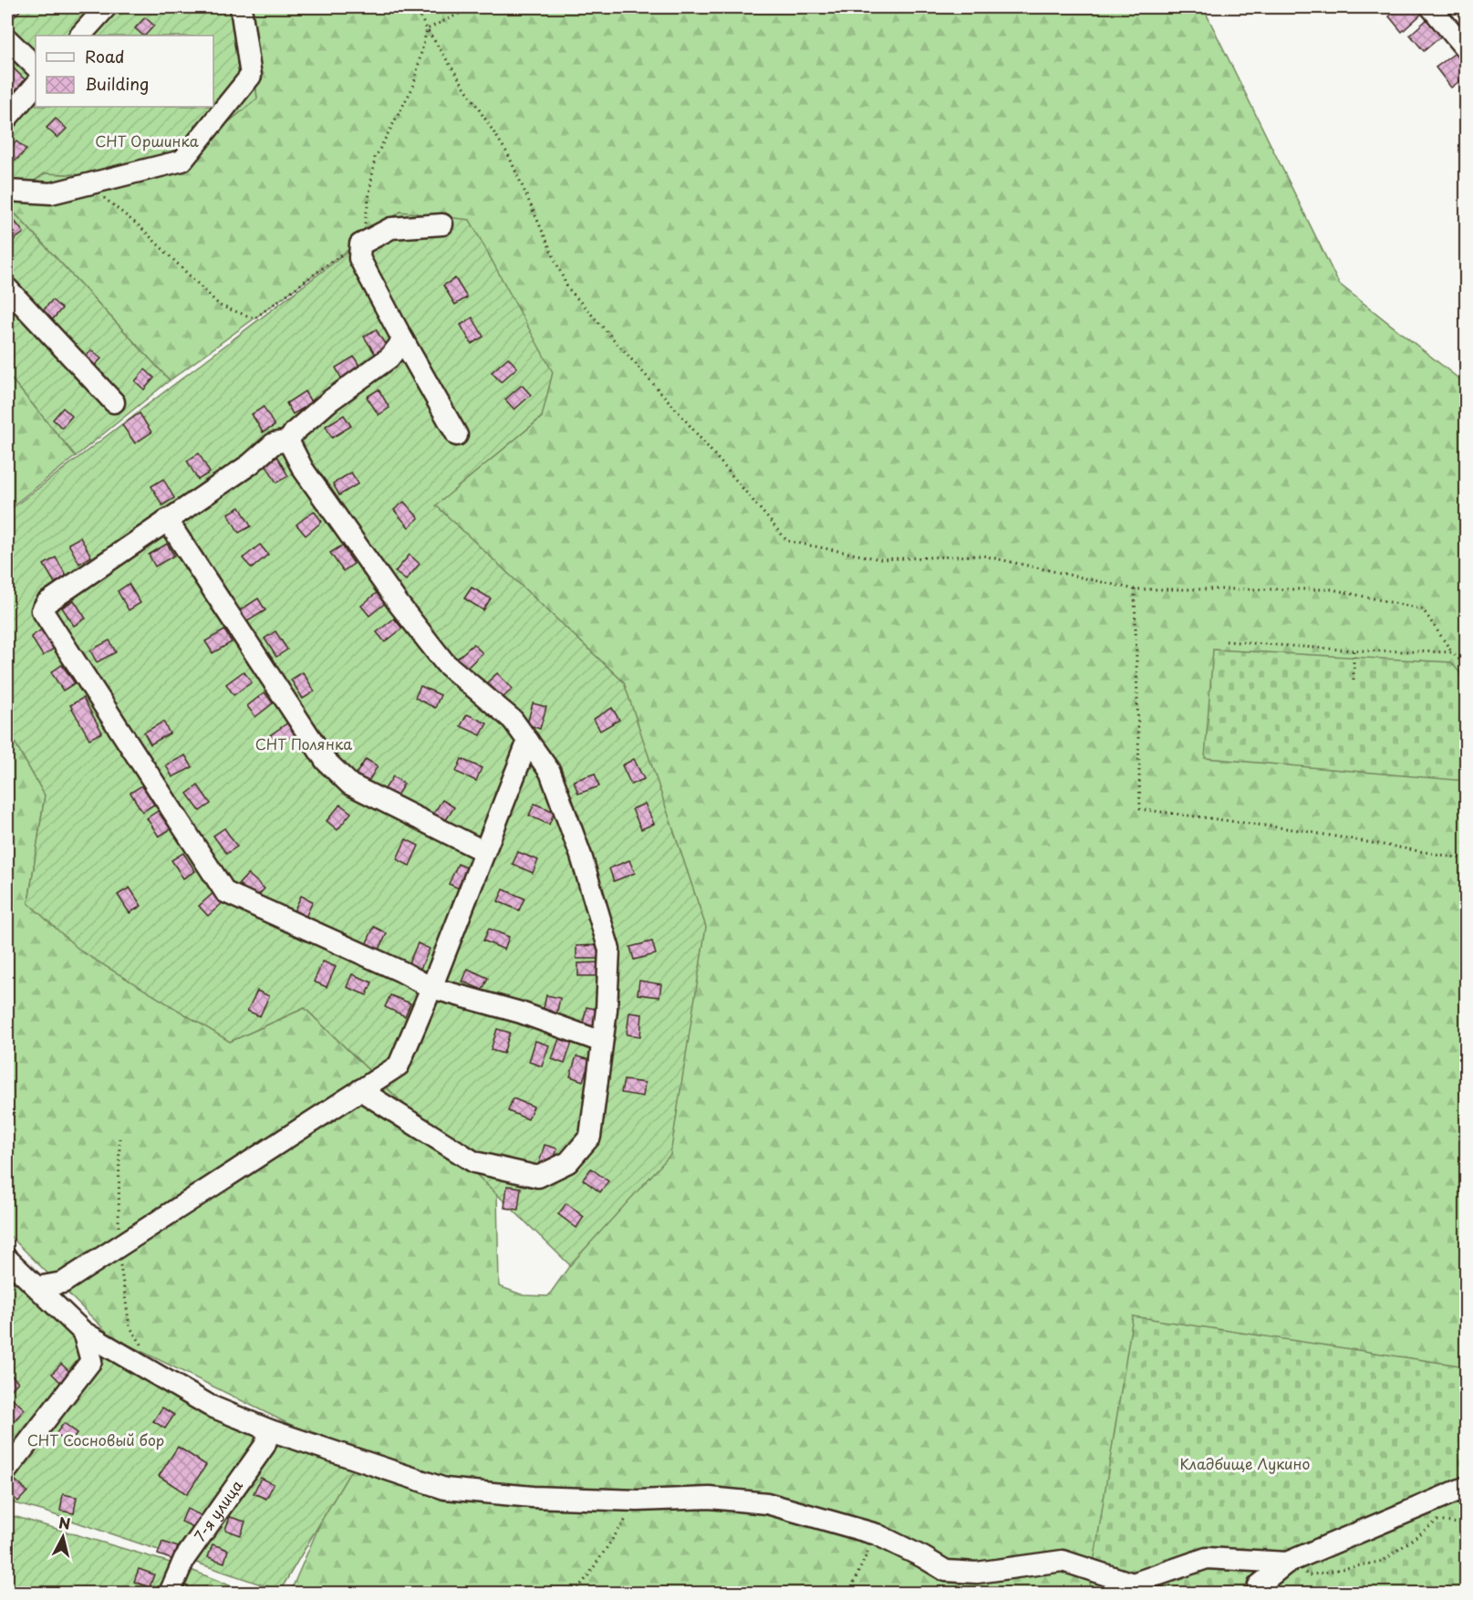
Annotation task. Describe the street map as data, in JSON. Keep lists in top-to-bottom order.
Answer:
{
  "streets": {
    "street": ["7-я улица"]
  },
  "parks": [
    "СНТ Оршинка",
    "СНТ Полянка",
    "СНТ Сосновый бор",
    "Кладбище Лукино"
  ],
  "legend": ["Road", "Building"],
  "north": "top"
}
